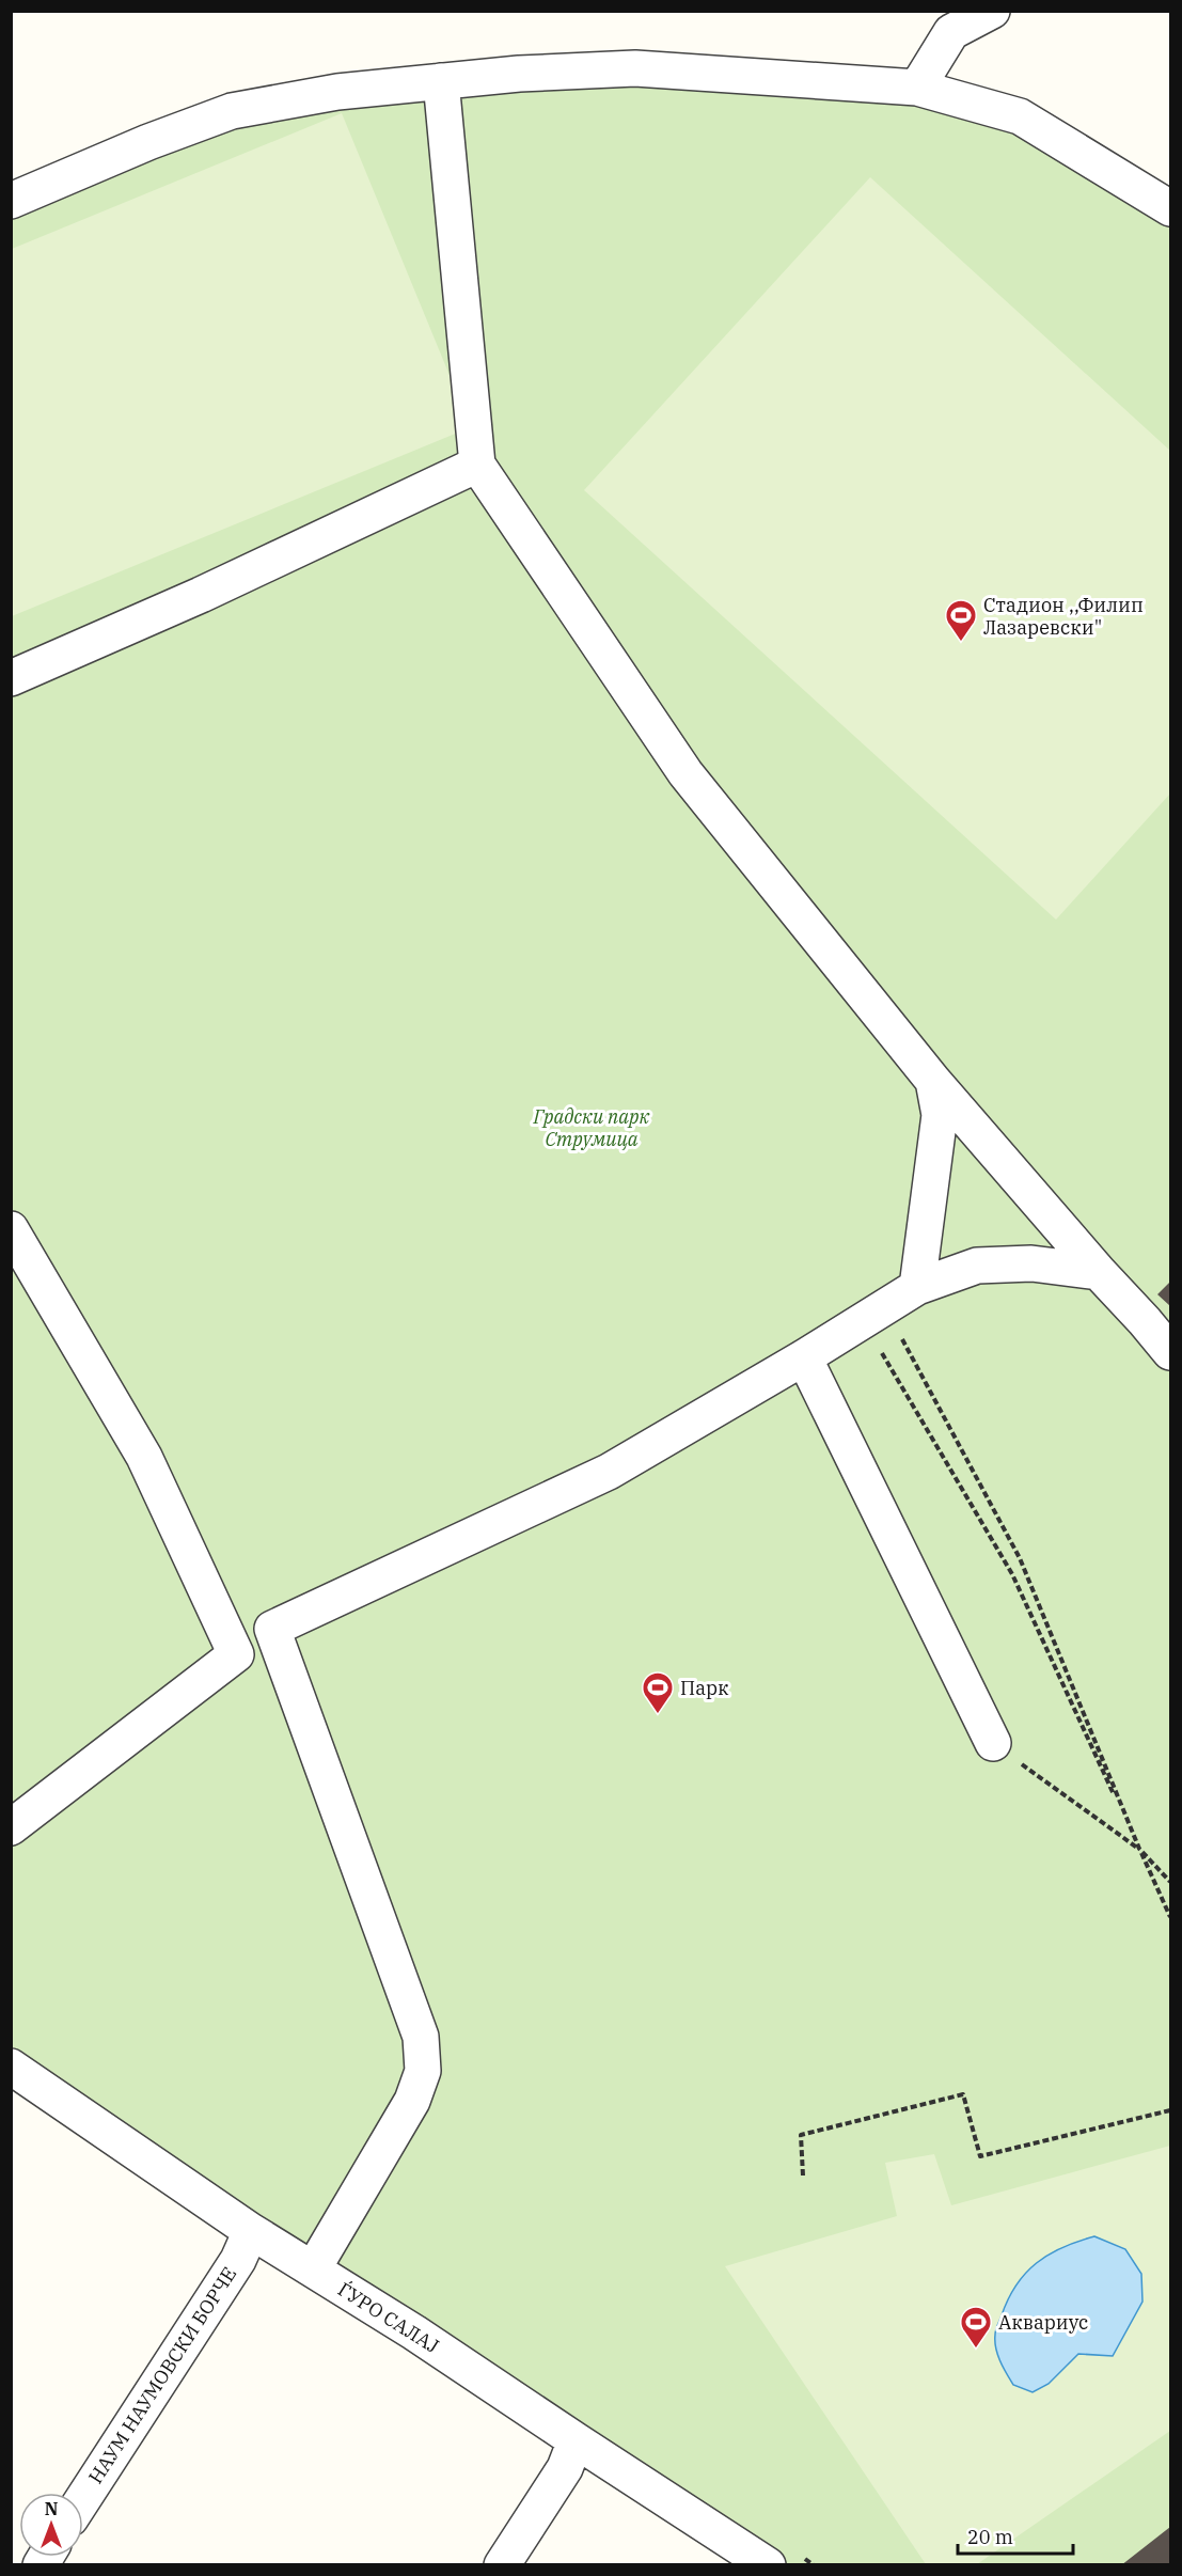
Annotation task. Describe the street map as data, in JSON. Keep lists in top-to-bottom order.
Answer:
{
  "streets": {
    "street": ["ЃУРО САЛАЈ", "НАУМ НАУМОВСКИ БОРЧЕ"]
  },
  "crossings": [
    ["ЃУРО САЛАЈ", "НАУМ НАУМОВСКИ БОРЧЕ"]
  ],
  "parks": ["Градски парк Струмица"],
  "places": {
    "sports": ["Стадион ,,Филип Лазаревски\"", "Парк", "Аквариус"]
  },
  "scale_bar": "20 m",
  "north": "top"
}
